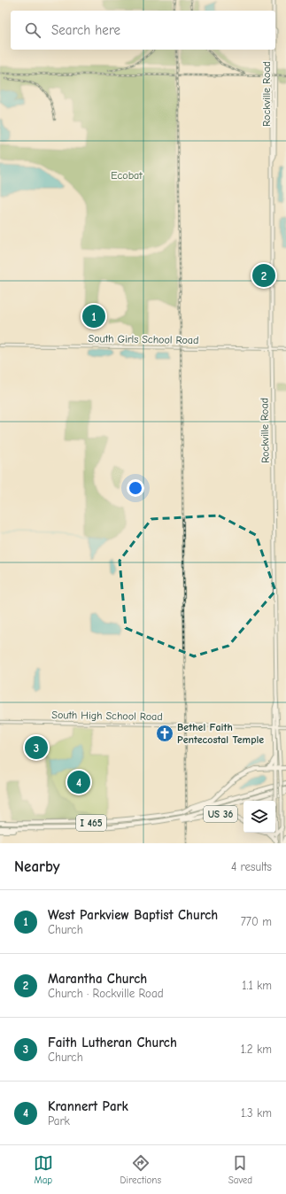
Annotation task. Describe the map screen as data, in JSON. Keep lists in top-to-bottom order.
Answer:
{
  "streets": {
    "highway": ["US 36", "I 465"],
    "main road": ["Rockville Road", "South Girls School Road", "South High School Road"]
  },
  "crossings": [
    ["Rockville Road", "South Girls School Road"],
    ["Rockville Road", "South High School Road"],
    ["US 36", "I 465"]
  ],
  "parks": ["Ecobat"],
  "places": {
    "church": ["Bethel Faith Pentecostal Temple"]
  },
  "page": {
    "search": "Search here",
    "pins": [
      "2",
      "1",
      "3",
      "4"
    ],
    "heading": ["Nearby", "4 results"],
    "list": [
      {
        "mark": "1",
        "name": "West Parkview Baptist Church",
        "note": "Church",
        "value": "770 m"
      },
      {
        "mark": "2",
        "name": "Marantha Church",
        "note": "Church · Rockville Road",
        "value": "1.1 km"
      },
      {
        "mark": "3",
        "name": "Faith Lutheran Church",
        "note": "Church",
        "value": "1.2 km"
      },
      {
        "mark": "4",
        "name": "Krannert Park",
        "note": "Park",
        "value": "1.3 km"
      }
    ],
    "nav": ["Map", "Directions", "Saved"]
  }
}
